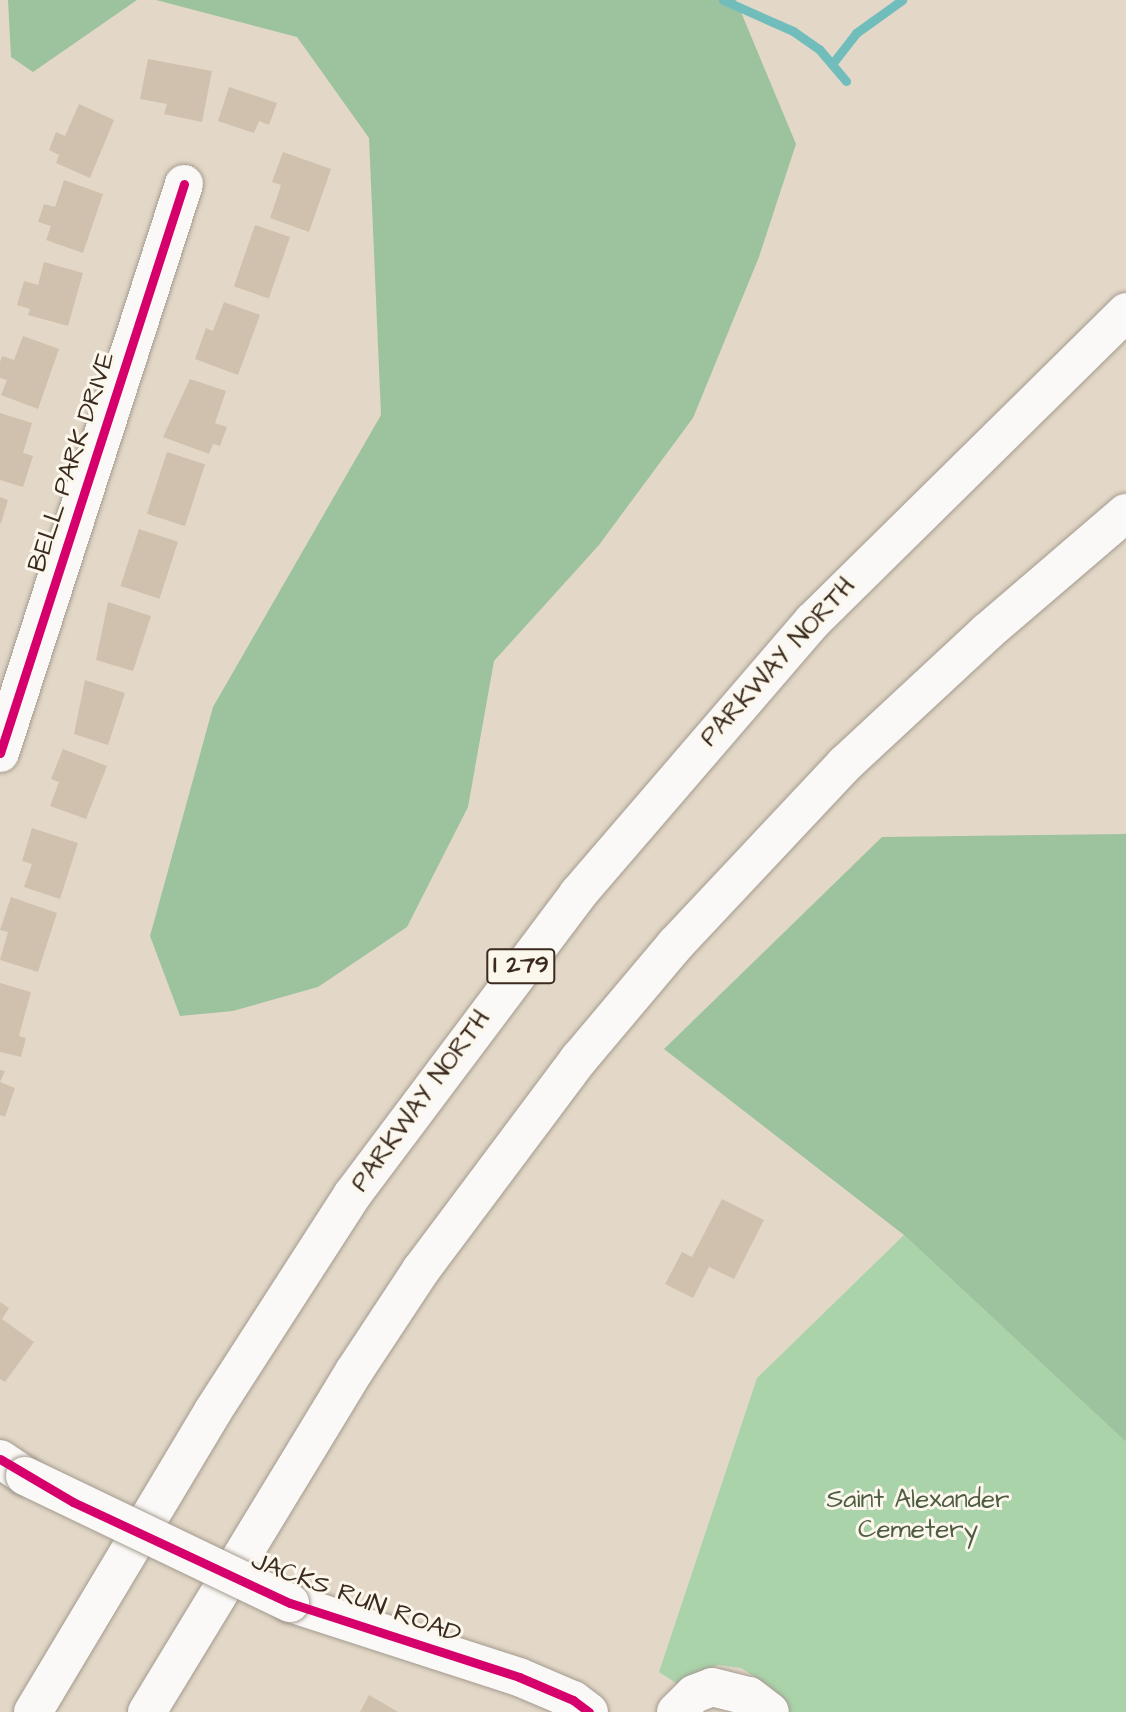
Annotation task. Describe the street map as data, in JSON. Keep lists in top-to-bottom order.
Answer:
{
  "streets": {
    "main road": [
      "BELL PARK DRIVE",
      "PARKWAY NORTH",
      "I 279",
      "JACKS RUN ROAD"
    ]
  },
  "parks": ["Saint Alexander Cemetery"]
}
